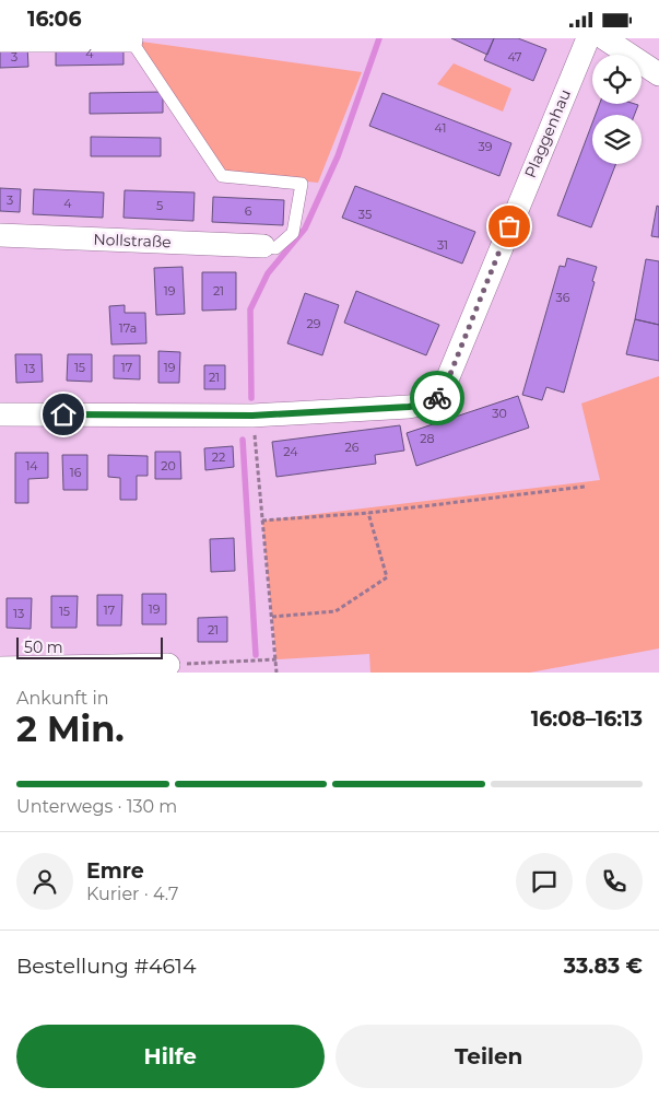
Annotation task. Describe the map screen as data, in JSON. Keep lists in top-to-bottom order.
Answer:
{
  "streets": {
    "street": ["Plaggenhau", "Nollstraße"]
  },
  "house_numbers": [
    "4",
    "3",
    "47",
    "41",
    "39",
    "3",
    "4",
    "5",
    "6",
    "35",
    "31",
    "19",
    "21",
    "36",
    "29",
    "17a",
    "15",
    "17",
    "19",
    "13",
    "21",
    "30",
    "28",
    "26",
    "24",
    "22",
    "14",
    "20",
    "16",
    "19",
    "17",
    "15",
    "13",
    "21"
  ],
  "scale_bar": "50 m",
  "page": {
    "status": "16:06",
    "scale": "50 m",
    "heading": ["2 Min.", "Ankunft in", "16:08–16:13"],
    "panel": [
      "Emre",
      "Kurier · 4.7",
      "Bestellung #4614",
      "33.83 €"
    ],
    "bar": "Unterwegs · 130 m",
    "buttons": ["Hilfe", "Teilen"]
  }
}
